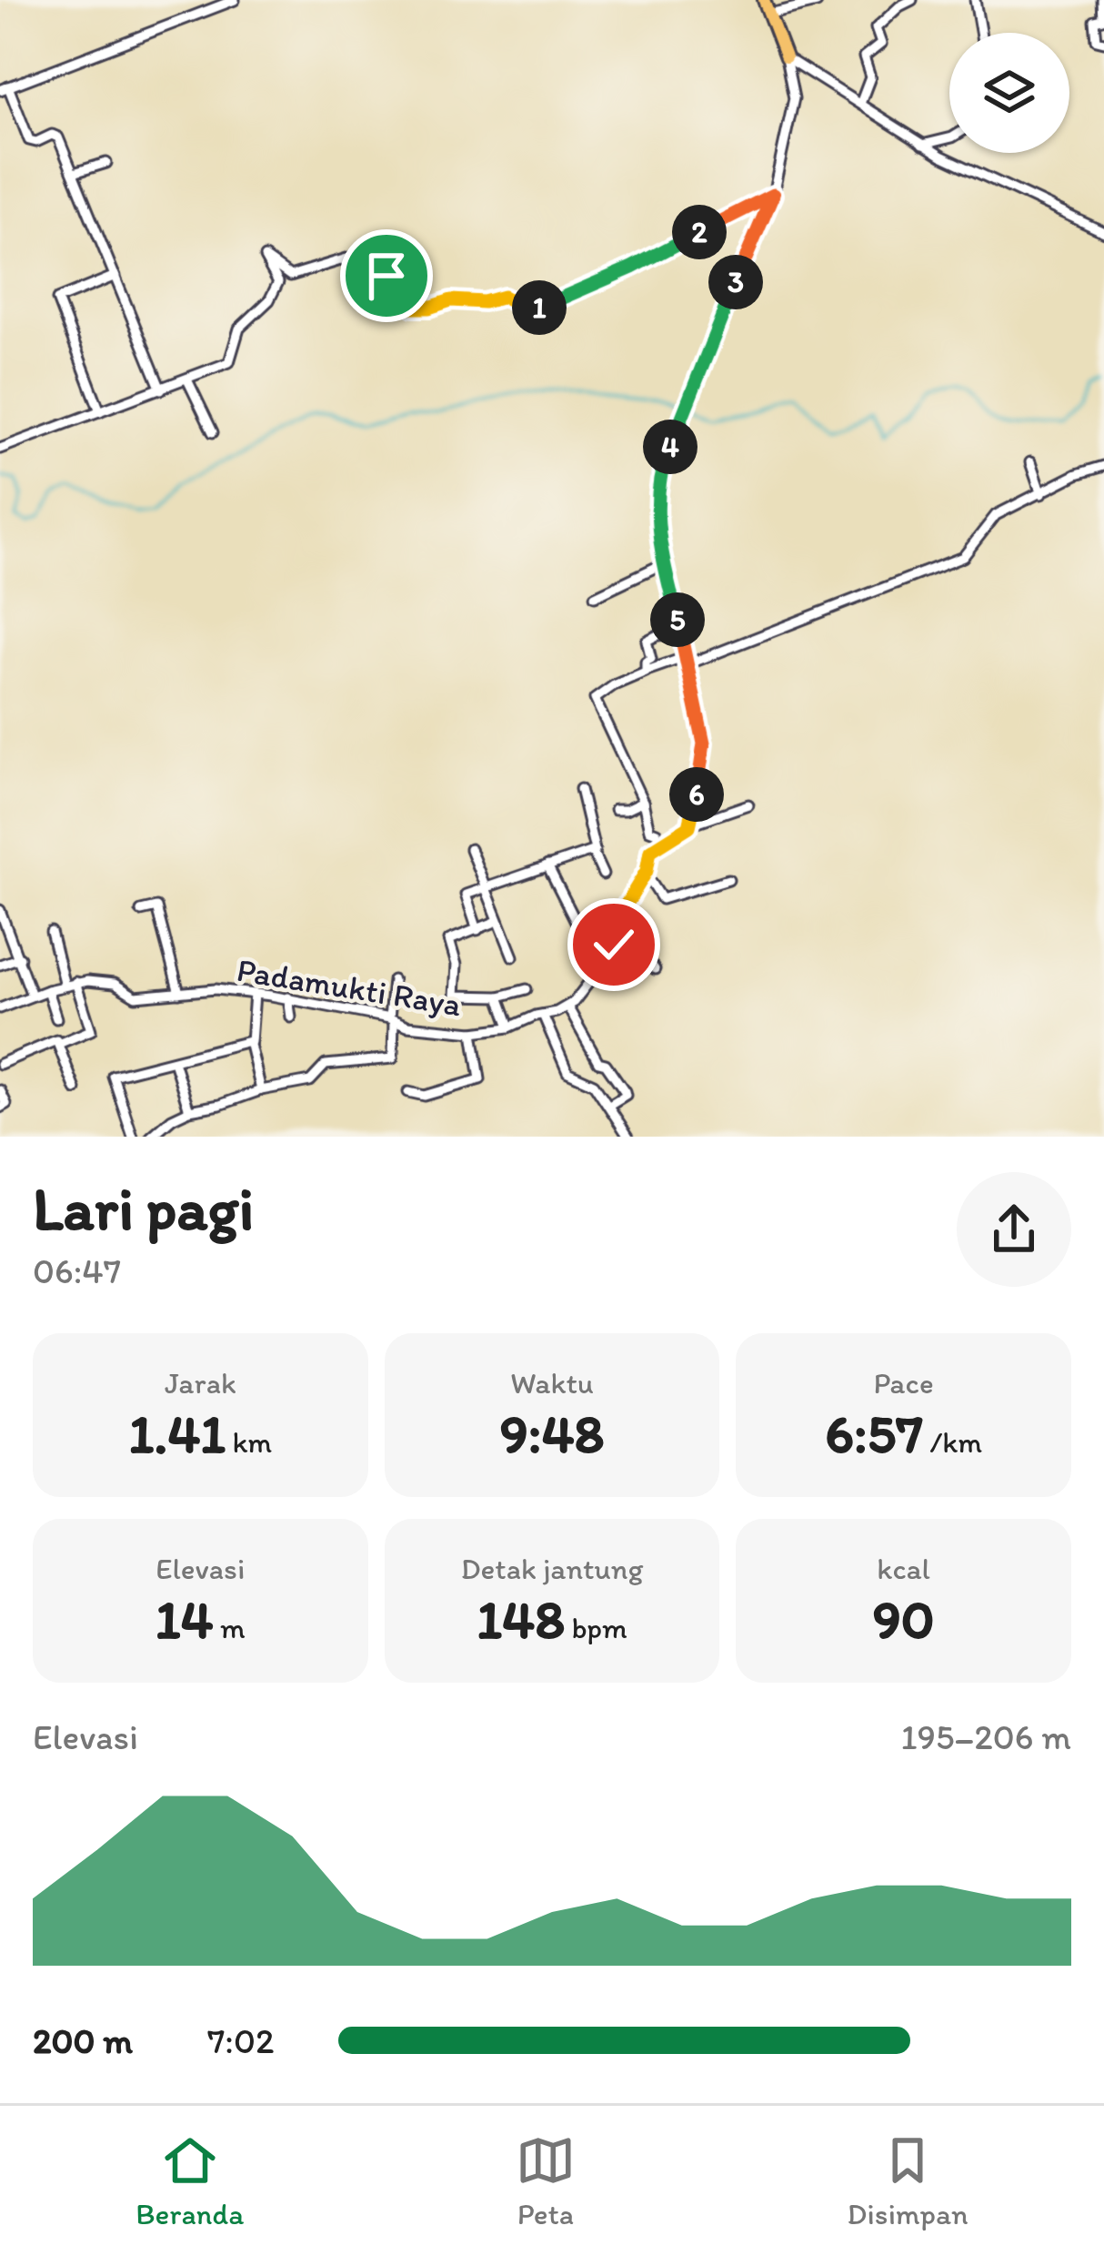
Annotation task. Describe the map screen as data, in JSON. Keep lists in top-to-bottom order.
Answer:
{
  "streets": {
    "street": ["Padamukti Raya"]
  },
  "page": {
    "pins": [
      "2",
      "3",
      "1",
      "4",
      "5",
      "6"
    ],
    "heading": ["Lari pagi", "06:47"],
    "stats": [
      ["Jarak", "1.41 km"],
      ["Waktu", "9:48"],
      ["Pace", "6:57 /km"],
      ["Elevasi", "14 m"],
      ["Detak jantung", "148 bpm"],
      ["kcal", "90"]
    ],
    "chart": ["Elevasi", "195–206 m"],
    "list": [
      {
        "name": "200 m",
        "note": "7:02"
      }
    ],
    "tabs": ["Beranda", "Peta", "Disimpan"]
  }
}
